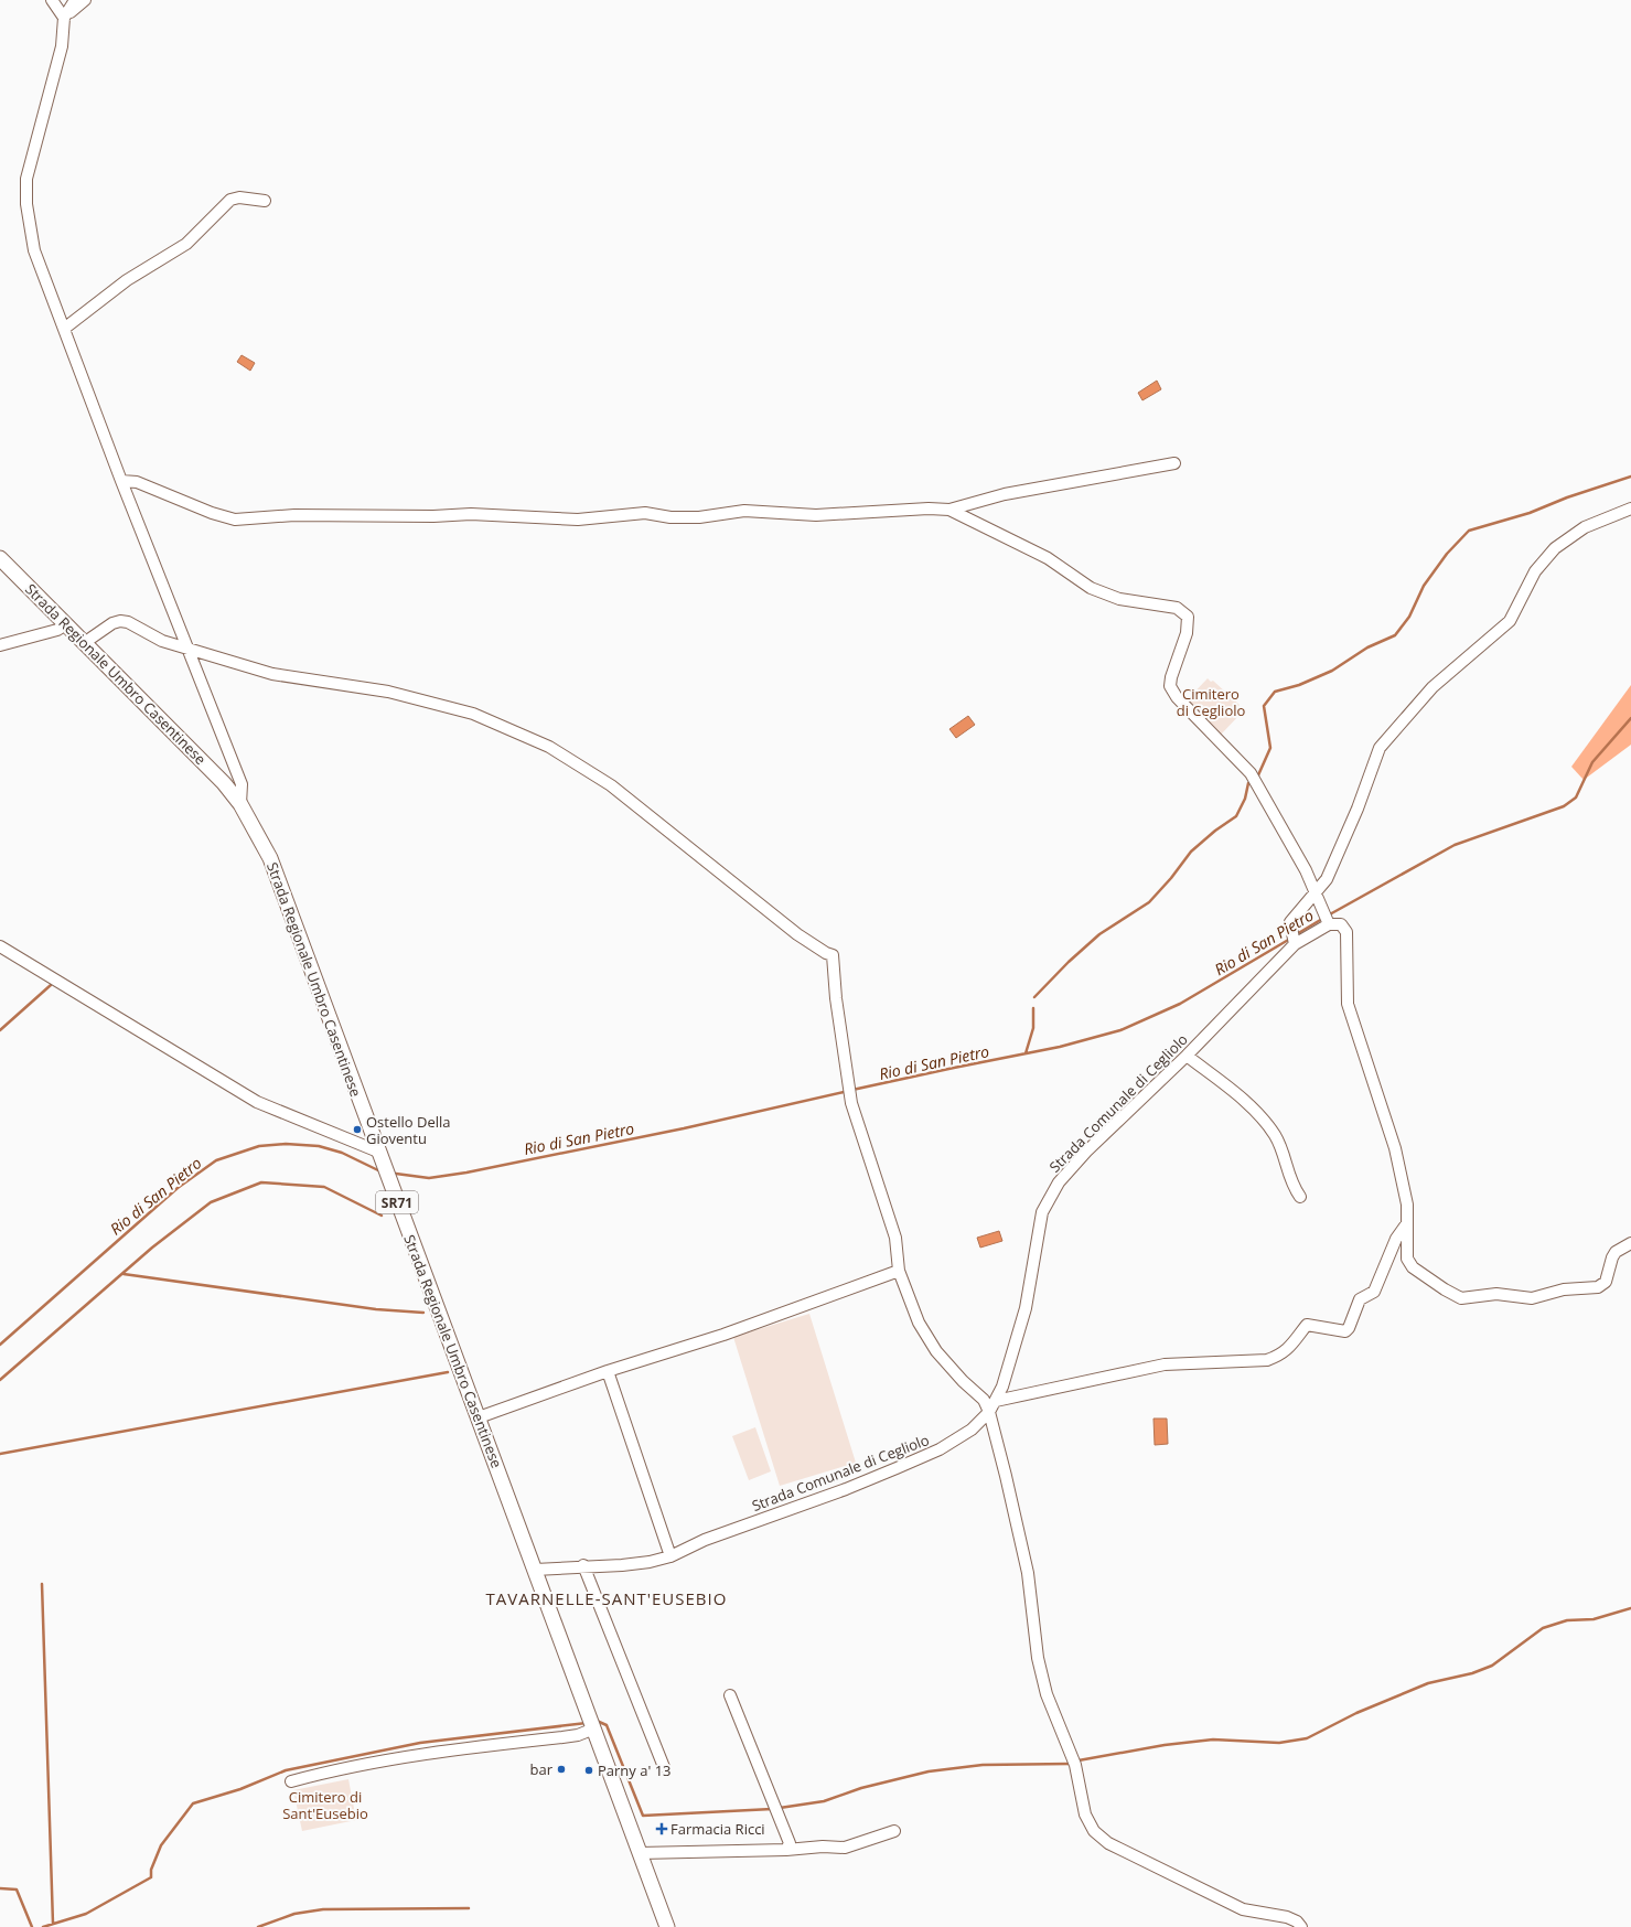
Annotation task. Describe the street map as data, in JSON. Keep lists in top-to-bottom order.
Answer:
{
  "streets": {
    "main road": ["Strada Regionale Umbro Casentinese", "SR71"],
    "street": ["Strada Comunale di Cegliolo"]
  },
  "crossings": [
    ["Strada Regionale Umbro Casentinese", "Strada Comunale di Cegliolo"]
  ],
  "districts": ["TAVARNELLE-SANT'EUSEBIO"],
  "water": ["Rio di San Pietro"],
  "parks": ["Cimitero di Cegliolo", "Cimitero di Sant'Eusebio"],
  "places": {
    "other": ["Ostello Della Gioventu", "bar", "Parny a' 13"],
    "health": ["Farmacia Ricci"]
  }
}
